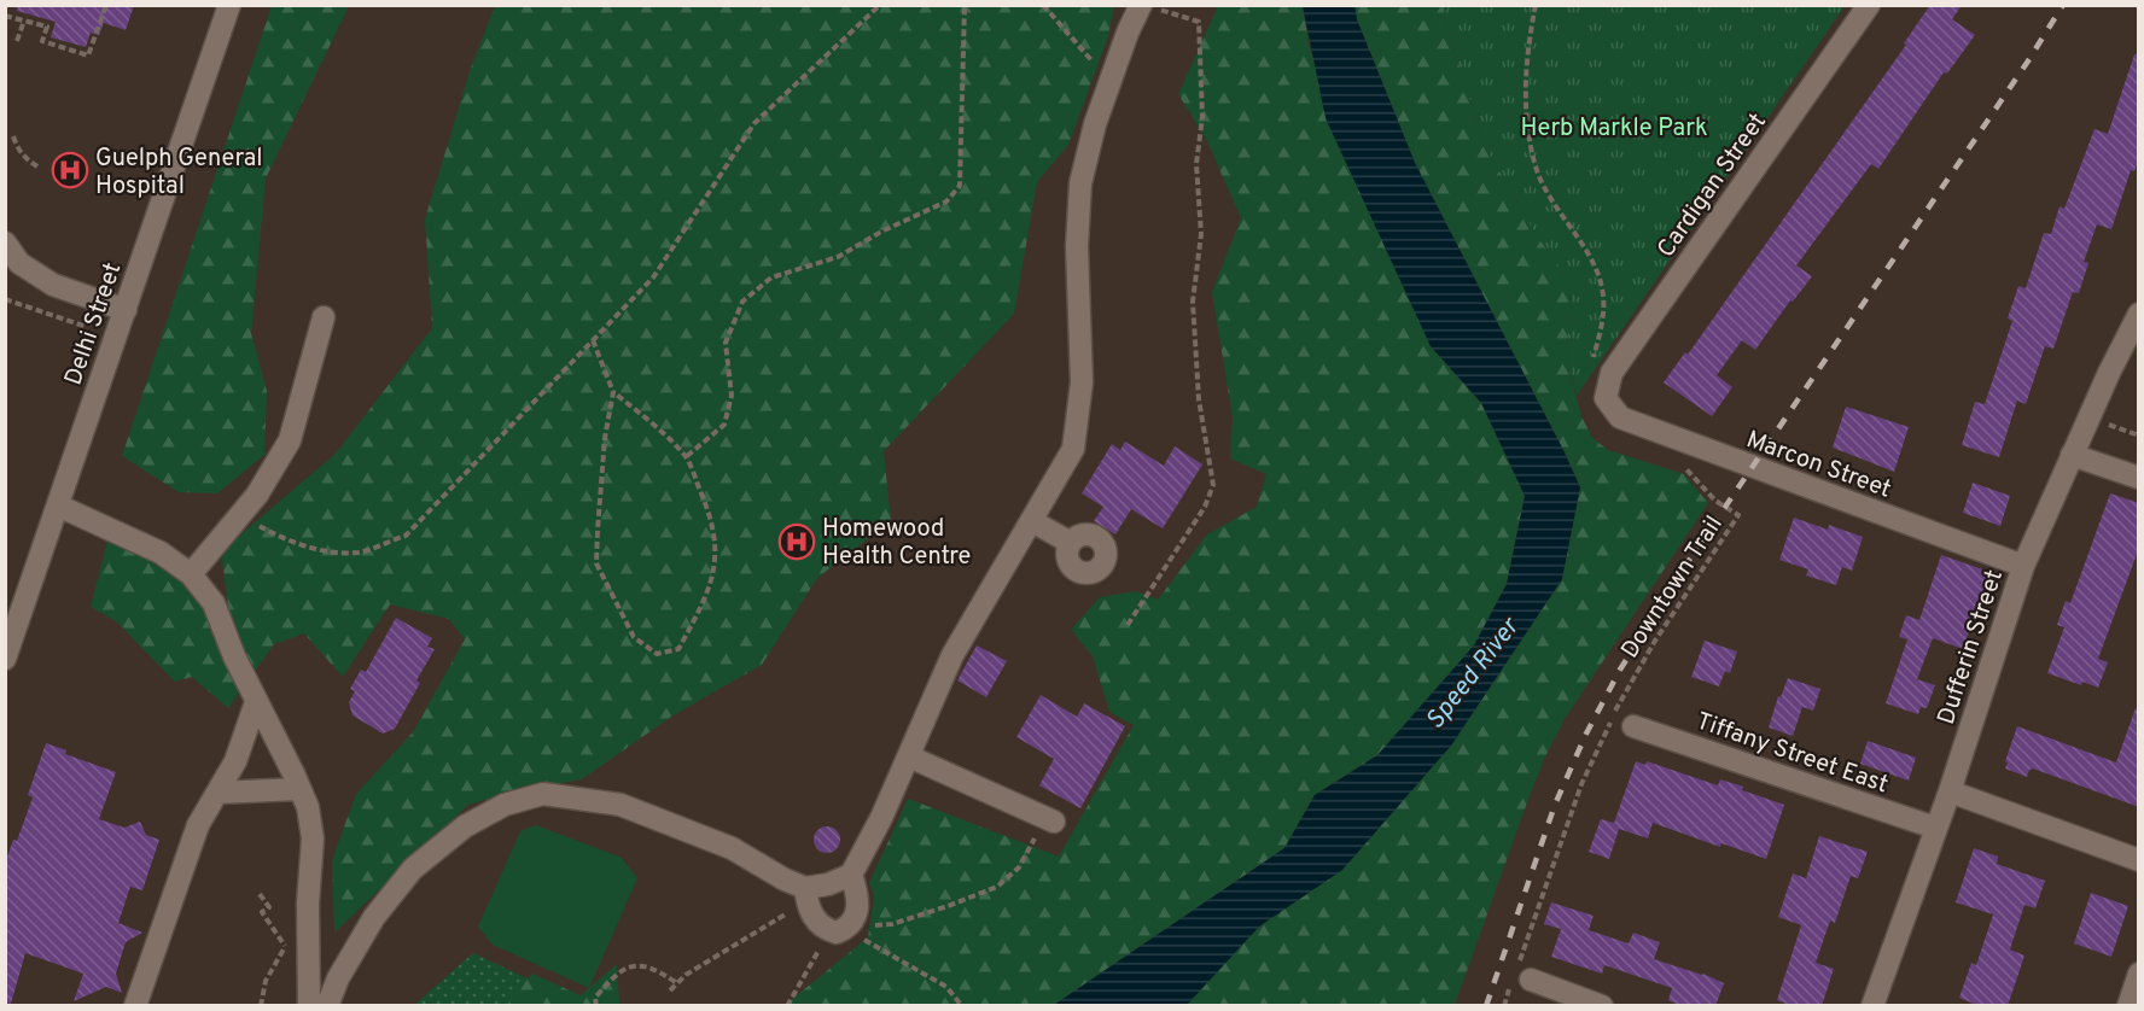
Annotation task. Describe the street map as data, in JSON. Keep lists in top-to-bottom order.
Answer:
{
  "streets": {
    "street": [
      "Cardigan Street",
      "Delhi Street",
      "Marcon Street",
      "Dufferin Street",
      "Tiffany Street East"
    ],
    "path": ["Downtown Trail"]
  },
  "crossings": [
    ["Cardigan Street", "Marcon Street"],
    ["Marcon Street", "Dufferin Street"],
    ["Dufferin Street", "Tiffany Street East"]
  ],
  "water": ["Speed River"],
  "parks": ["Herb Markle Park"],
  "places": {
    "hospital": ["Guelph General Hospital", "Homewood Health Centre"]
  }
}
